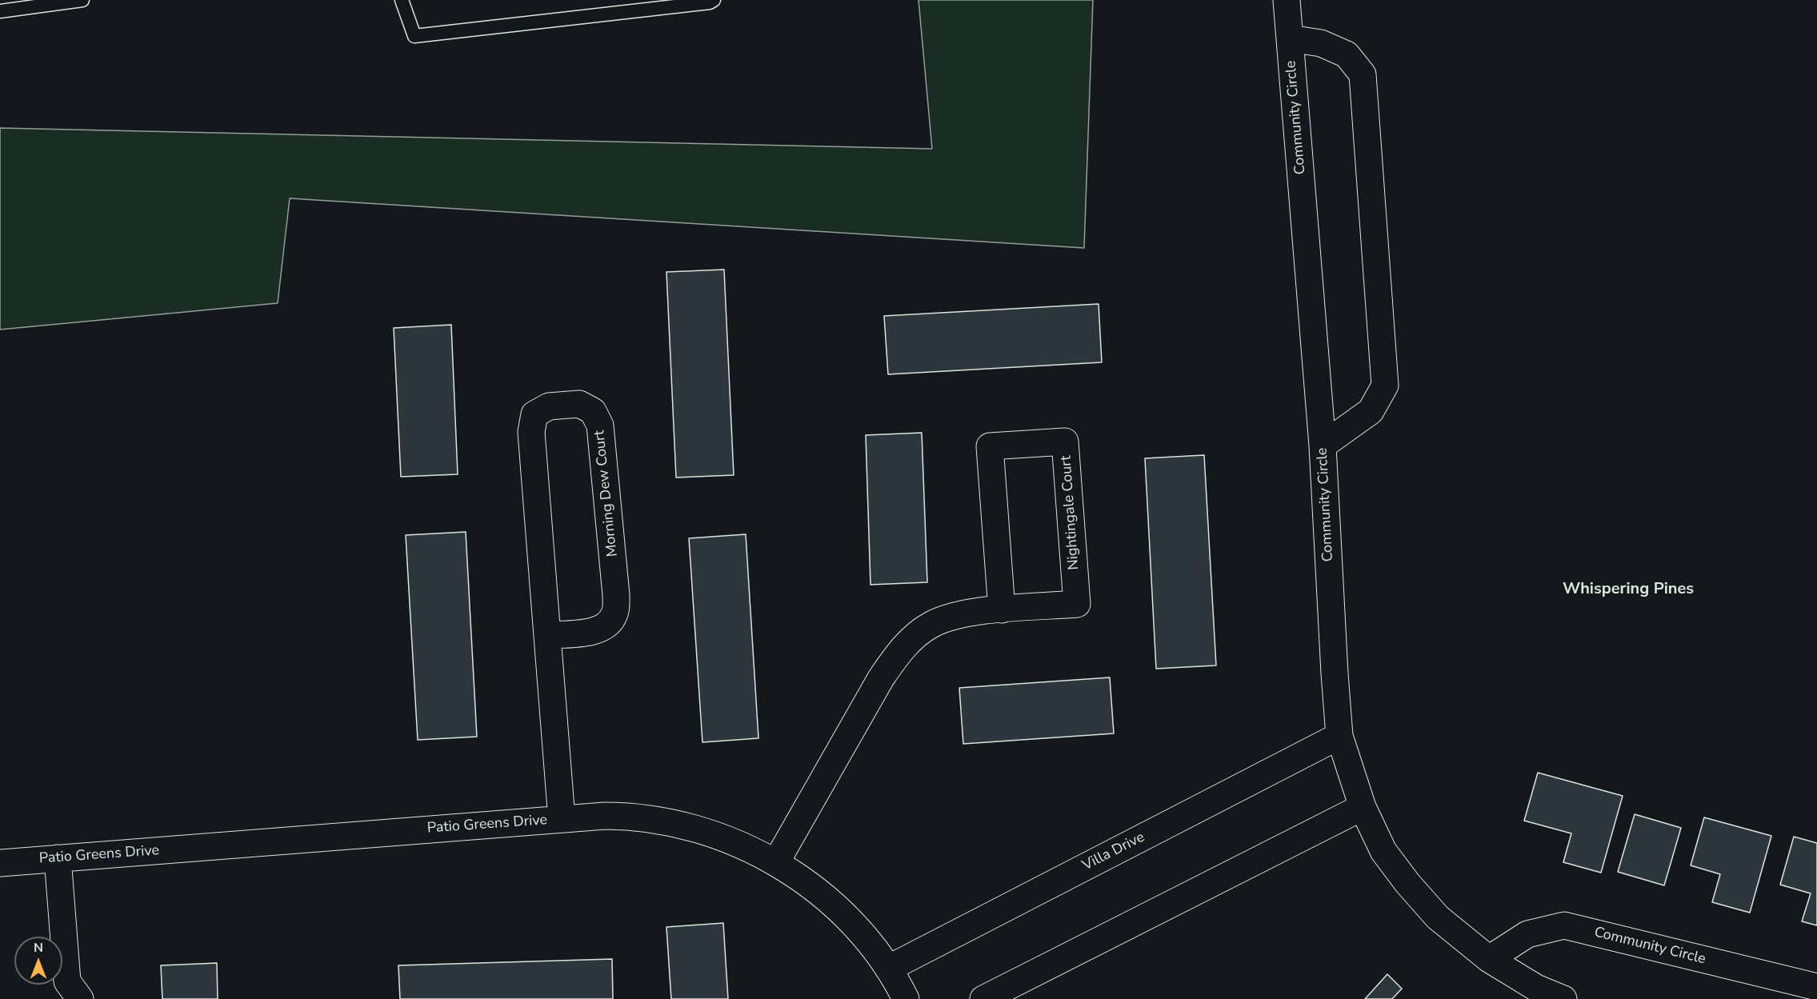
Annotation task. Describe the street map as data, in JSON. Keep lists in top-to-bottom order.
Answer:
{
  "streets": {
    "street": [
      "Community Circle",
      "Morning Dew Court",
      "Nightingale Court",
      "Patio Greens Drive",
      "Villa Drive"
    ]
  },
  "crossings": [
    ["Community Circle", "Villa Drive"],
    ["Morning Dew Court", "Patio Greens Drive"],
    ["Nightingale Court", "Patio Greens Drive"],
    ["Patio Greens Drive", "Villa Drive"]
  ],
  "districts": ["Whispering Pines"],
  "north": "top"
}
